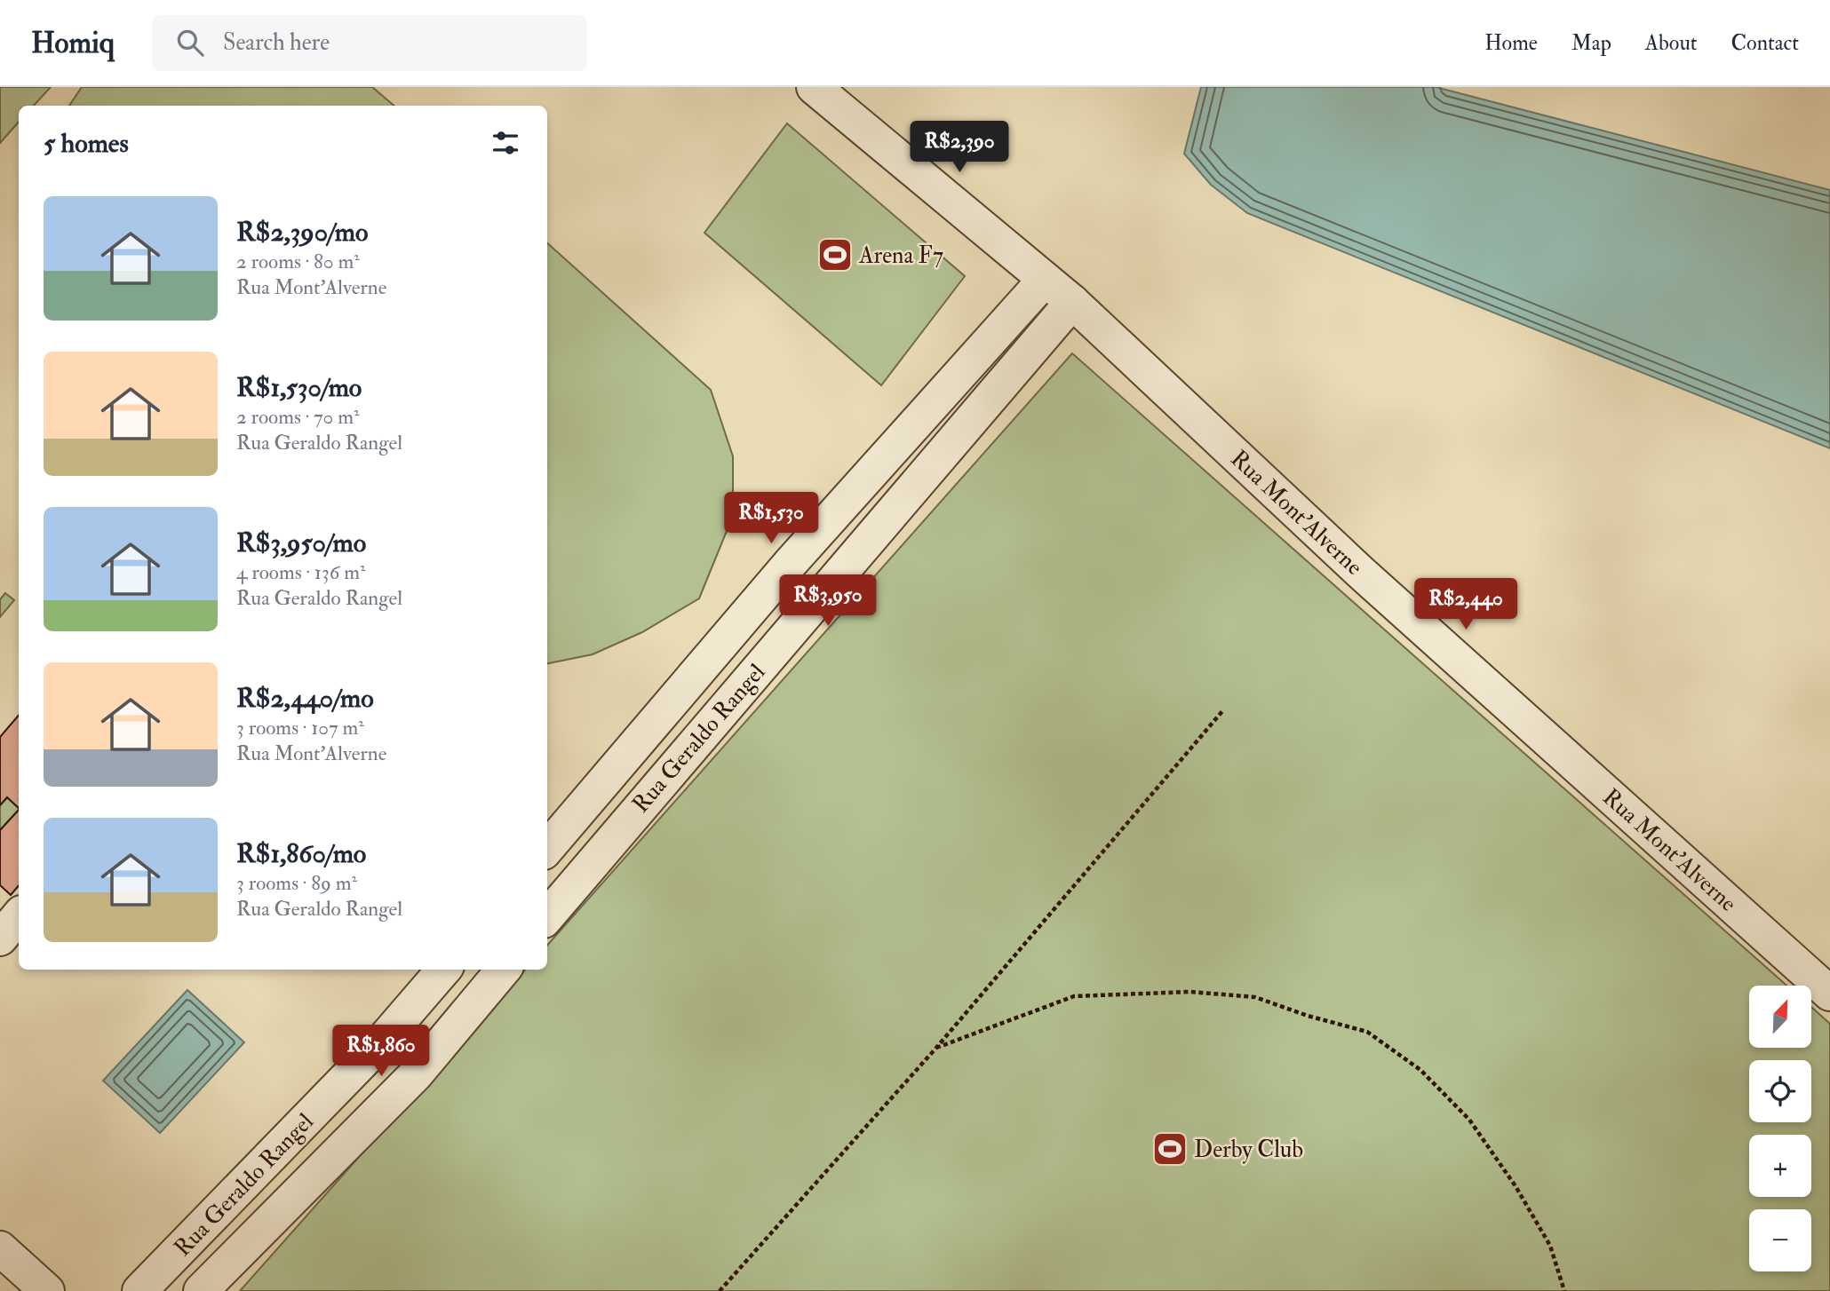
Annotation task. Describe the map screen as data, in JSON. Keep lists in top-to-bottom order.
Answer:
{
  "streets": {
    "street": ["Rua Mont'Alverne", "Rua Geraldo Rangel"]
  },
  "crossings": [
    ["Rua Mont'Alverne", "Rua Geraldo Rangel"]
  ],
  "places": {
    "sports": ["Arena F7", "Derby Club"]
  },
  "north": "top right",
  "page": {
    "header": "Homiq",
    "search": "Search here",
    "nav": [
      "Home",
      "Map",
      "About",
      "Contact"
    ],
    "heading": "5 homes",
    "price": [
      "R$2,390",
      "R$1,530",
      "R$3,950",
      "R$2,440",
      "R$1,860"
    ],
    "list": [
      {
        "name": "R$2,390/mo",
        "note": "2 rooms · 80 m² · Rua Mont'Alverne"
      },
      {
        "name": "R$1,530/mo",
        "note": "2 rooms · 70 m² · Rua Geraldo Rangel"
      },
      {
        "name": "R$3,950/mo",
        "note": "4 rooms · 136 m² · Rua Geraldo Rangel"
      },
      {
        "name": "R$2,440/mo",
        "note": "3 rooms · 107 m² · Rua Mont'Alverne"
      },
      {
        "name": "R$1,860/mo",
        "note": "3 rooms · 89 m² · Rua Geraldo Rangel"
      }
    ],
    "map_buttons": ["+", "−"]
  }
}
